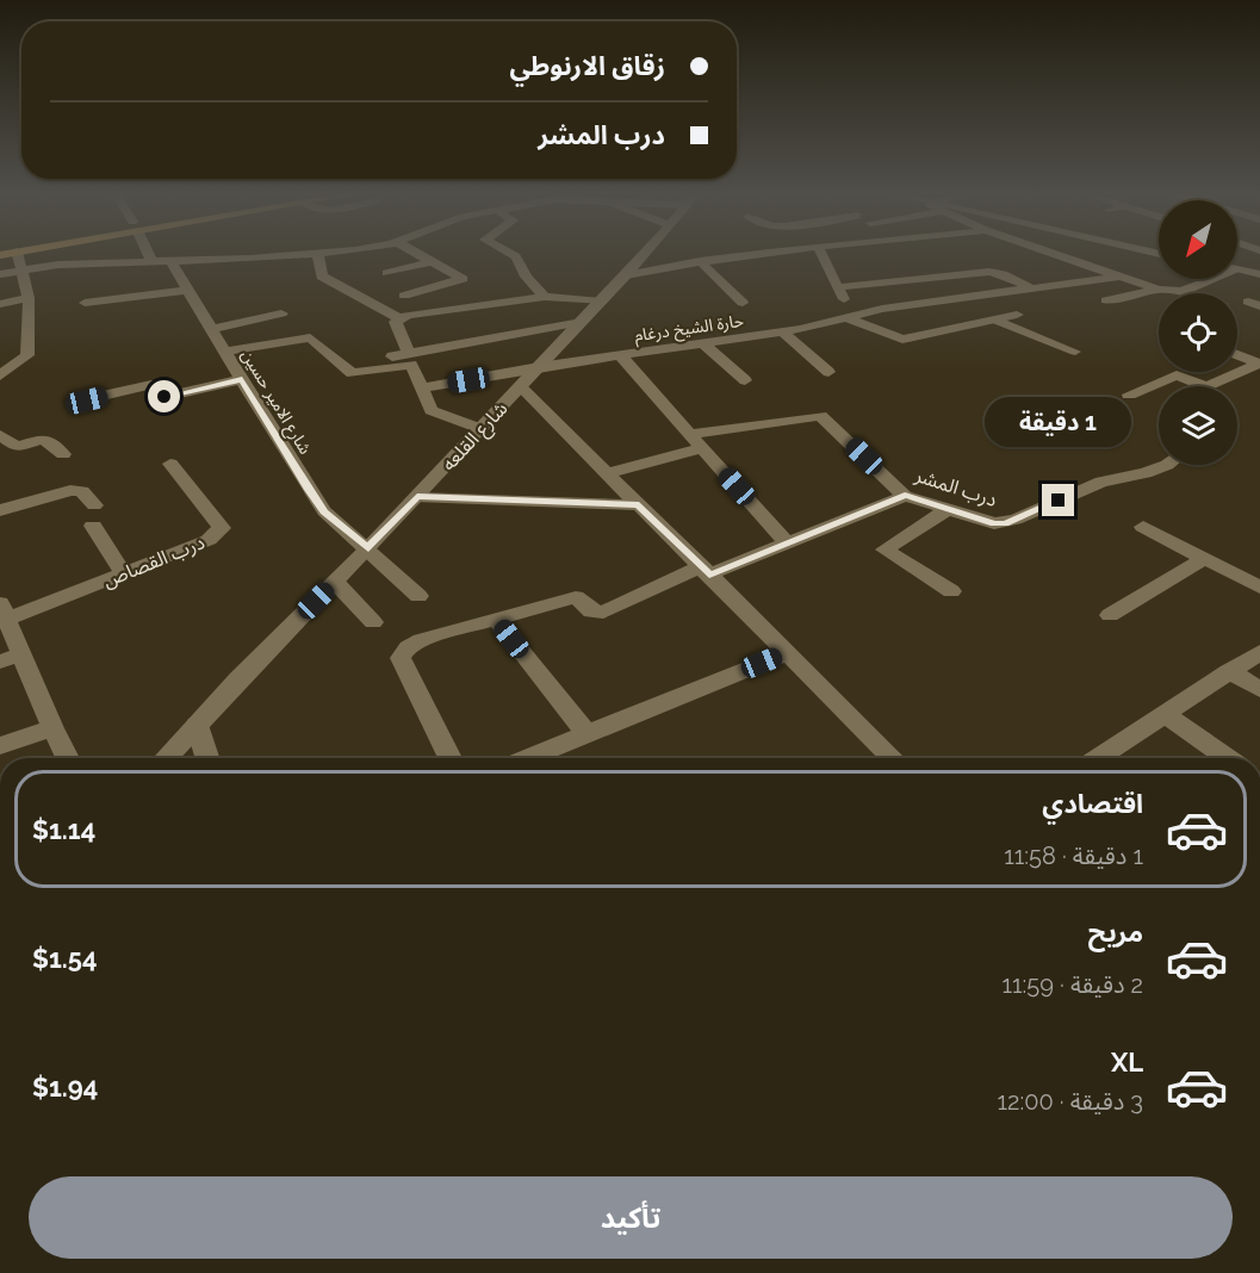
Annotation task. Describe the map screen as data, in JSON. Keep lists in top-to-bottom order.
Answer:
{
  "streets": {
    "street": [
      "حارة الشيخ درغام",
      "شارع الامير حسين",
      "شارع القلعه",
      "درب المشر",
      "درب القصاص"
    ]
  },
  "crossings": [
    ["حارة الشيخ درغام", "شارع القلعه"],
    ["شارع الامير حسين", "شارع القلعه"]
  ],
  "north": "bottom left",
  "page": {
    "banner": ["زقاق الارنوطي", "درب المشر"],
    "bubble": "1 دقيقة",
    "list": [
      {
        "name": "اقتصادي",
        "note": "1 دقيقة · 11:58",
        "value": "$1.14"
      },
      {
        "name": "مريح",
        "note": "2 دقيقة · 11:59",
        "value": "$1.54"
      },
      {
        "name": "XL",
        "note": "3 دقيقة · 12:00",
        "value": "$1.94"
      }
    ],
    "buttons": "تأكيد"
  }
}
